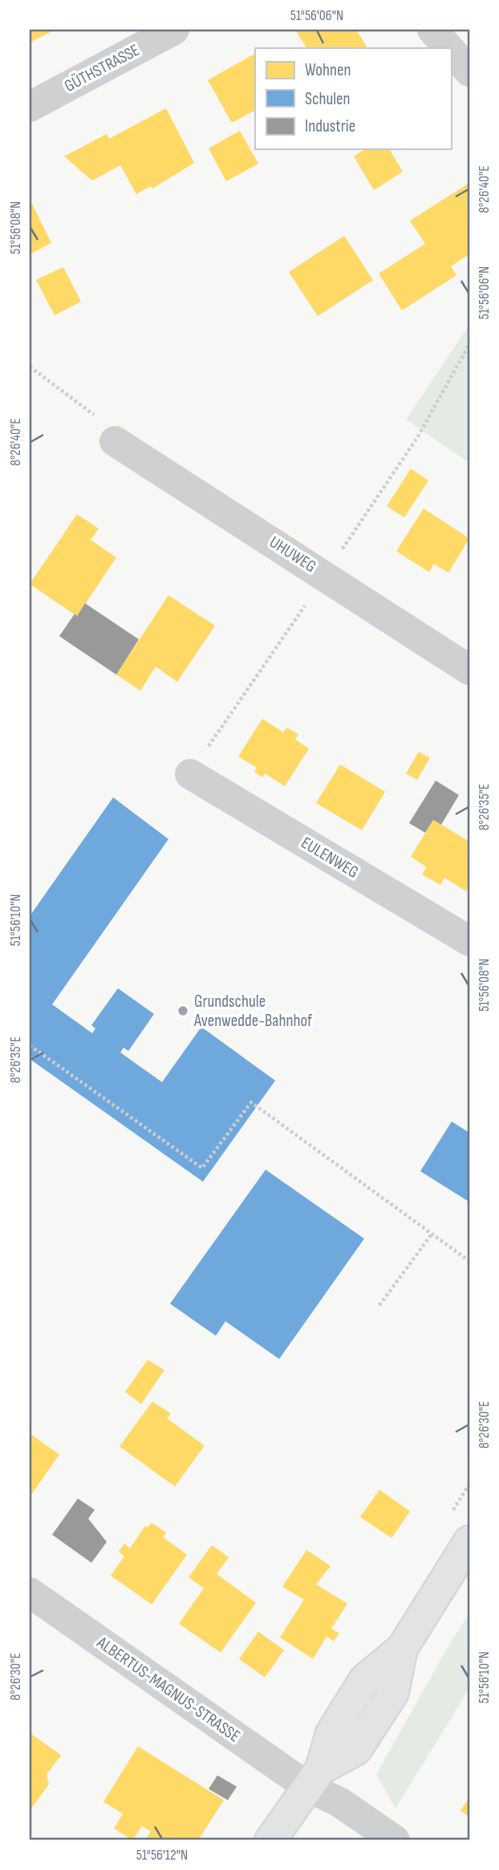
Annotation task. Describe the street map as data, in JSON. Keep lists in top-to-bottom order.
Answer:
{
  "streets": {
    "street": [
      "GÜTHSTRASSE",
      "UHUWEG",
      "EULENWEG",
      "ALBERTUS-MAGNUS-STRASSE"
    ]
  },
  "places": ["Grundschule Avenwedde-Bahnhof"],
  "legend": ["Wohnen", "Schulen", "Industrie"],
  "coordinates": [
    "51°56'06\"N",
    "8°26'40\"E",
    "51°56'08\"N",
    "8°26'35\"E",
    "51°56'10\"N",
    "8°26'30\"E",
    "51°56'12\"N"
  ]
}
